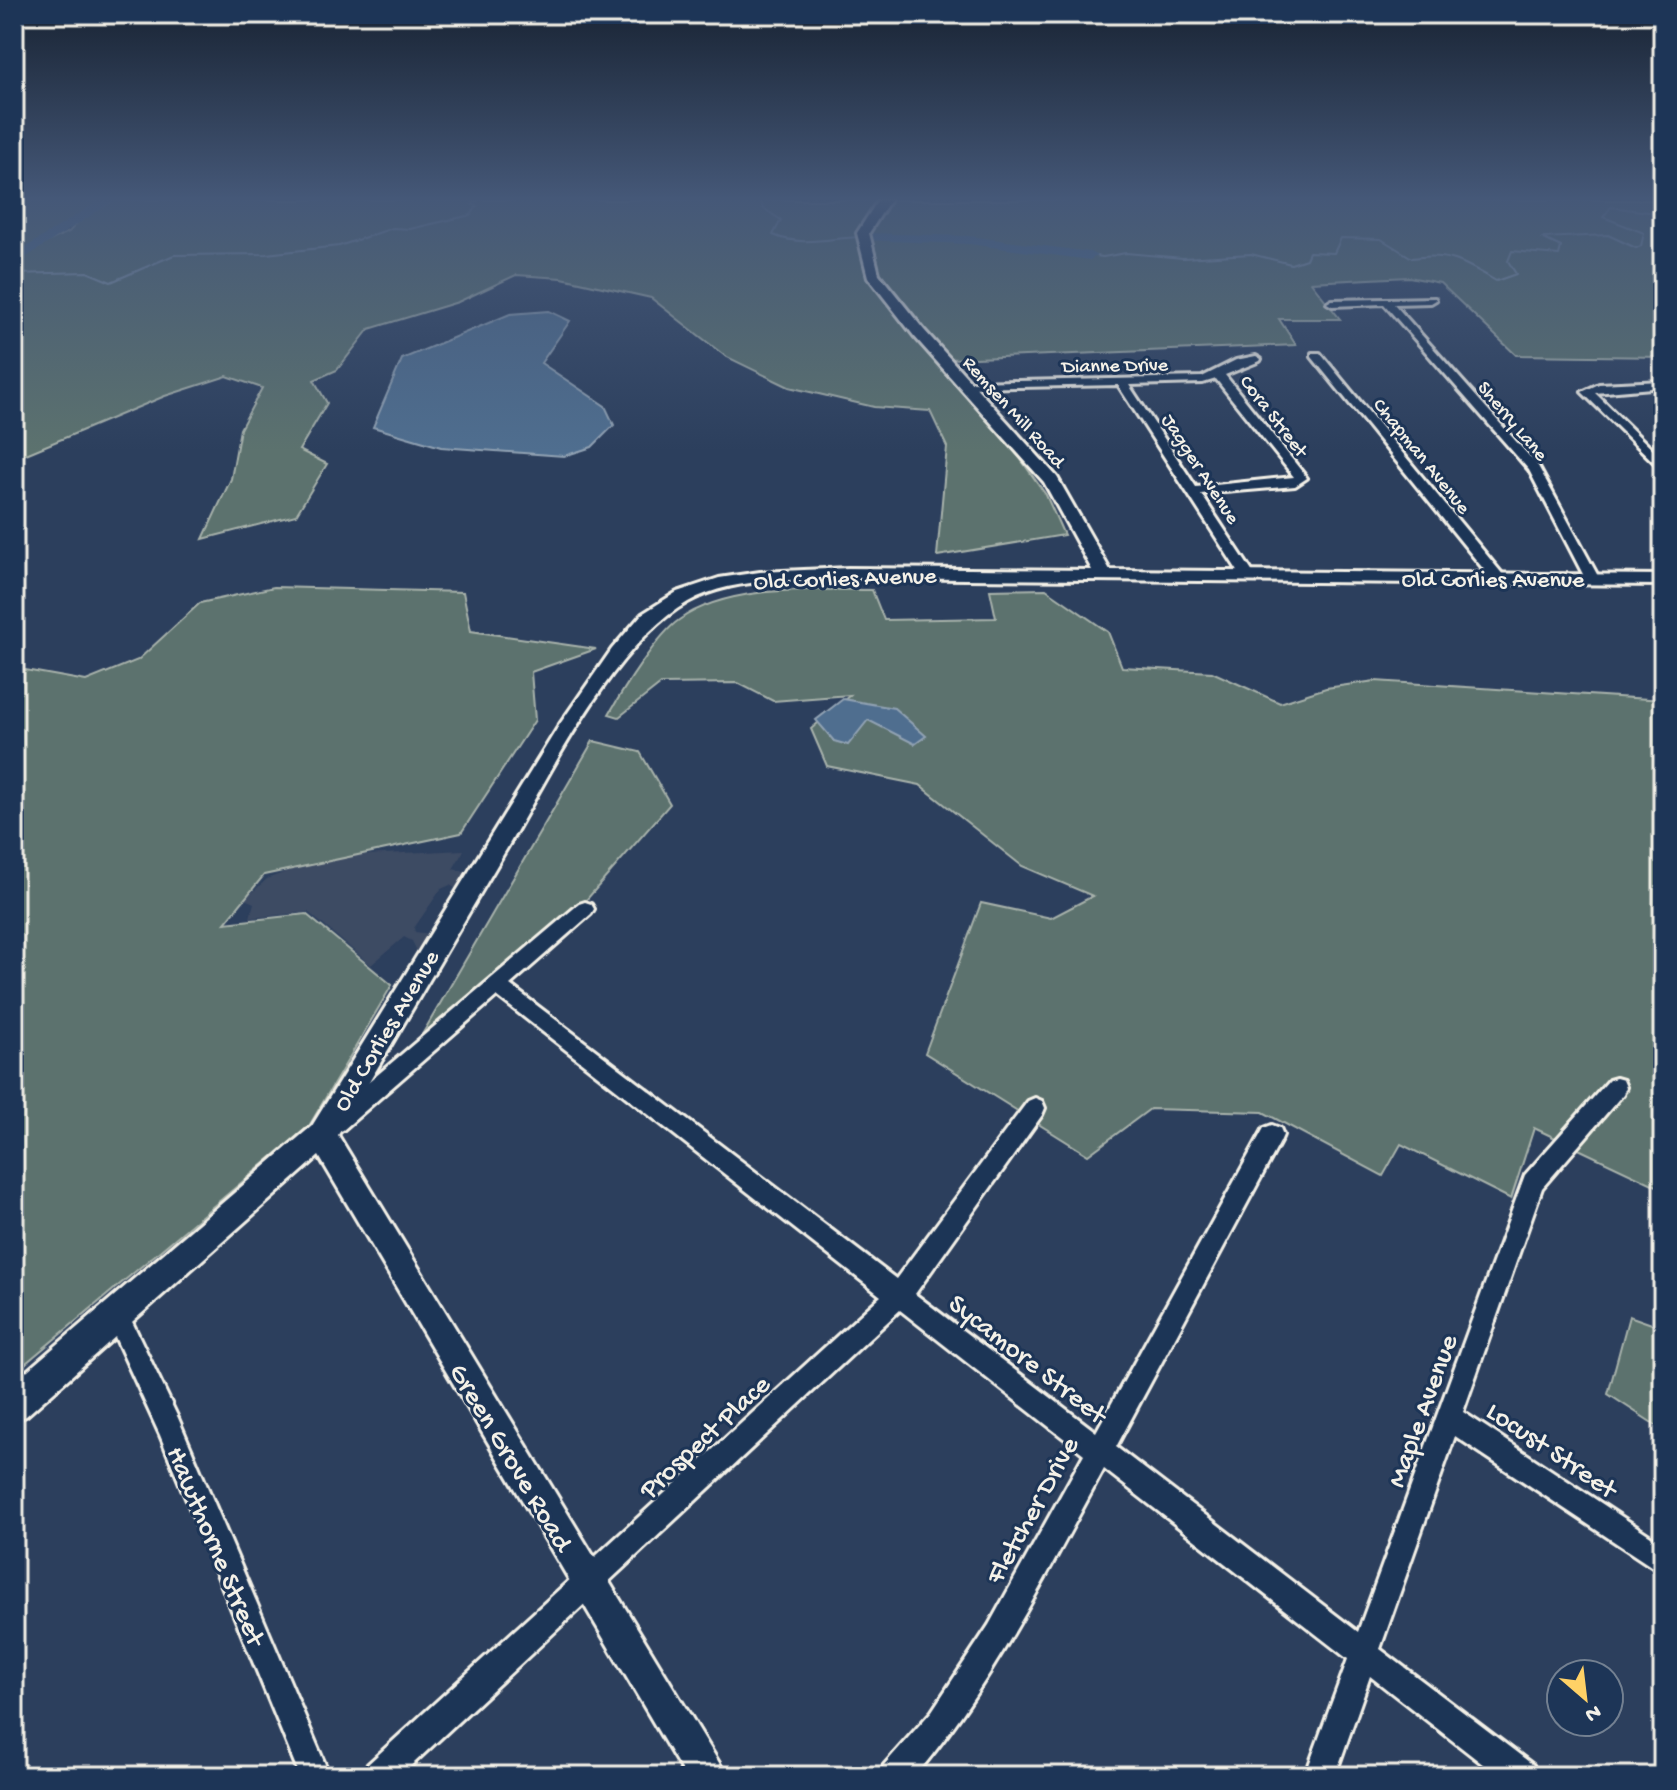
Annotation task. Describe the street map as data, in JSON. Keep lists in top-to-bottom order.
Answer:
{
  "streets": {
    "street": [
      "Dianne Drive",
      "Remsen Mill Road",
      "Cora Street",
      "Sherry Lane",
      "Chapman Avenue",
      "Jagger Avenue",
      "Old Corlies Avenue",
      "Sycamore Street",
      "Maple Avenue",
      "Prospect Place",
      "Locust Street",
      "Green Grove Road",
      "Fletcher Drive",
      "Hawthorne Street"
    ]
  },
  "crossings": [
    ["Dianne Drive", "Remsen Mill Road"],
    ["Dianne Drive", "Cora Street"],
    ["Dianne Drive", "Jagger Avenue"],
    ["Remsen Mill Road", "Old Corlies Avenue"],
    ["Cora Street", "Jagger Avenue"],
    ["Sherry Lane", "Old Corlies Avenue"],
    ["Chapman Avenue", "Old Corlies Avenue"],
    ["Jagger Avenue", "Old Corlies Avenue"],
    ["Old Corlies Avenue", "Sycamore Street"],
    ["Old Corlies Avenue", "Green Grove Road"],
    ["Old Corlies Avenue", "Hawthorne Street"],
    ["Sycamore Street", "Maple Avenue"],
    ["Sycamore Street", "Prospect Place"],
    ["Sycamore Street", "Fletcher Drive"],
    ["Maple Avenue", "Locust Street"],
    ["Prospect Place", "Green Grove Road"]
  ],
  "north": "bottom right"
}
